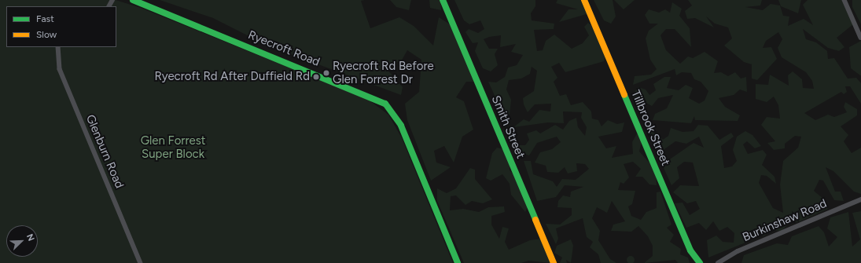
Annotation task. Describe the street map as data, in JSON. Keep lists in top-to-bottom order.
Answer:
{
  "streets": {
    "street": [
      "Ryecroft Road",
      "Smith Street",
      "Tillbrook Street",
      "Glenburn Road",
      "Burkinshaw Road"
    ]
  },
  "parks": ["Glen Forrest Super Block"],
  "places": ["Ryecroft Rd Before Glen Forrest Dr", "Ryecroft Rd After Duffield Rd"],
  "legend": ["Fast", "Slow"],
  "north": "top right"
}
